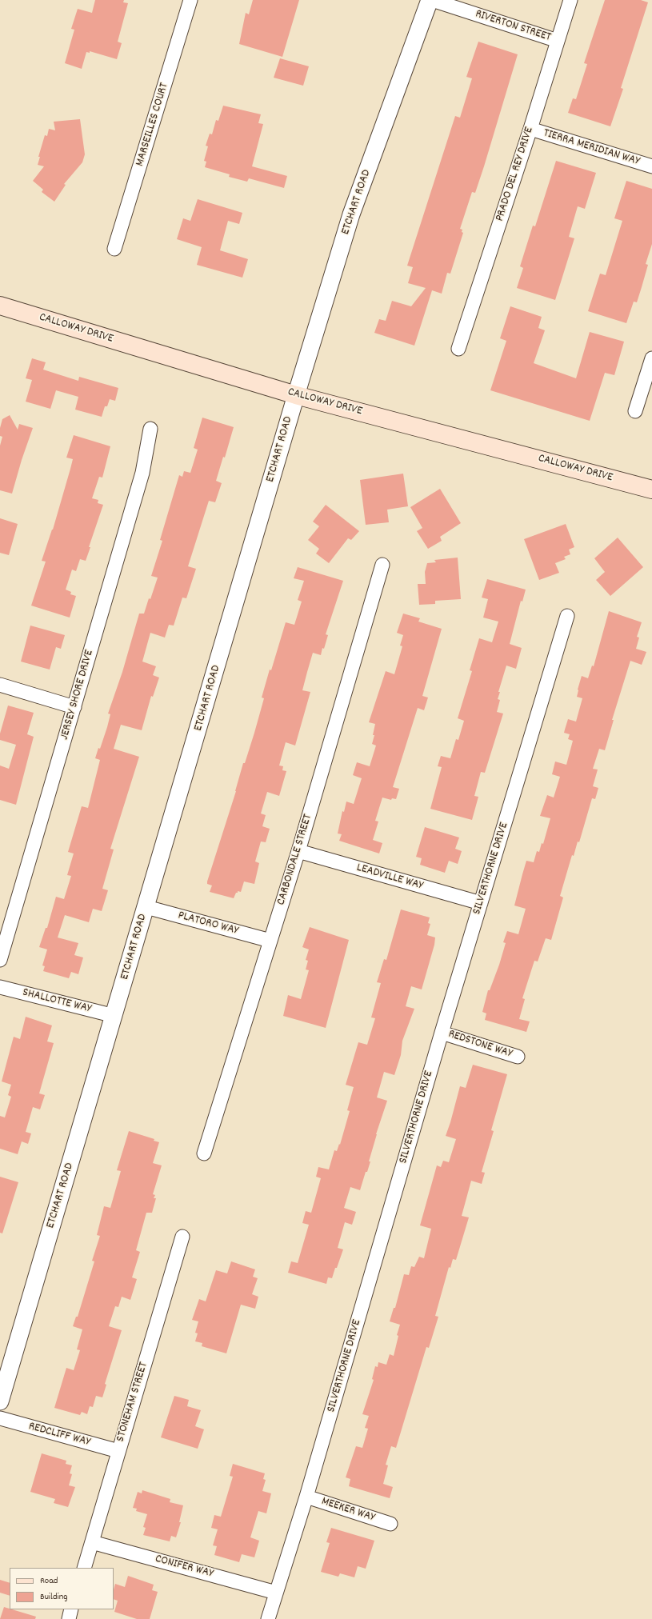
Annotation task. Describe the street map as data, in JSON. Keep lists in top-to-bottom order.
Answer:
{
  "streets": {
    "main road": ["CALLOWAY DRIVE"],
    "street": [
      "RIVERTON STREET",
      "MARSEILLES COURT",
      "TIERRA MERIDIAN WAY",
      "PRADO DEL REY DRIVE",
      "ETCHART ROAD",
      "JERSEY SHORE DRIVE",
      "CARBONDALE STREET",
      "SILVERTHORNE DRIVE",
      "LEADVILLE WAY",
      "PLATORO WAY",
      "SHALLOTTE WAY",
      "REDSTONE WAY",
      "STONEHAM STREET",
      "REDCLIFF WAY",
      "MEEKER WAY",
      "CONIFER WAY"
    ]
  },
  "crossings": [
    ["RIVERTON STREET", "PRADO DEL REY DRIVE"],
    ["TIERRA MERIDIAN WAY", "PRADO DEL REY DRIVE"],
    ["ETCHART ROAD", "CALLOWAY DRIVE"],
    ["ETCHART ROAD", "PLATORO WAY"],
    ["ETCHART ROAD", "SHALLOTTE WAY"],
    ["CARBONDALE STREET", "LEADVILLE WAY"],
    ["CARBONDALE STREET", "PLATORO WAY"],
    ["SILVERTHORNE DRIVE", "LEADVILLE WAY"],
    ["SILVERTHORNE DRIVE", "REDSTONE WAY"],
    ["SILVERTHORNE DRIVE", "MEEKER WAY"],
    ["SILVERTHORNE DRIVE", "CONIFER WAY"],
    ["STONEHAM STREET", "REDCLIFF WAY"],
    ["STONEHAM STREET", "CONIFER WAY"]
  ],
  "legend": ["Road", "Building"]
}
